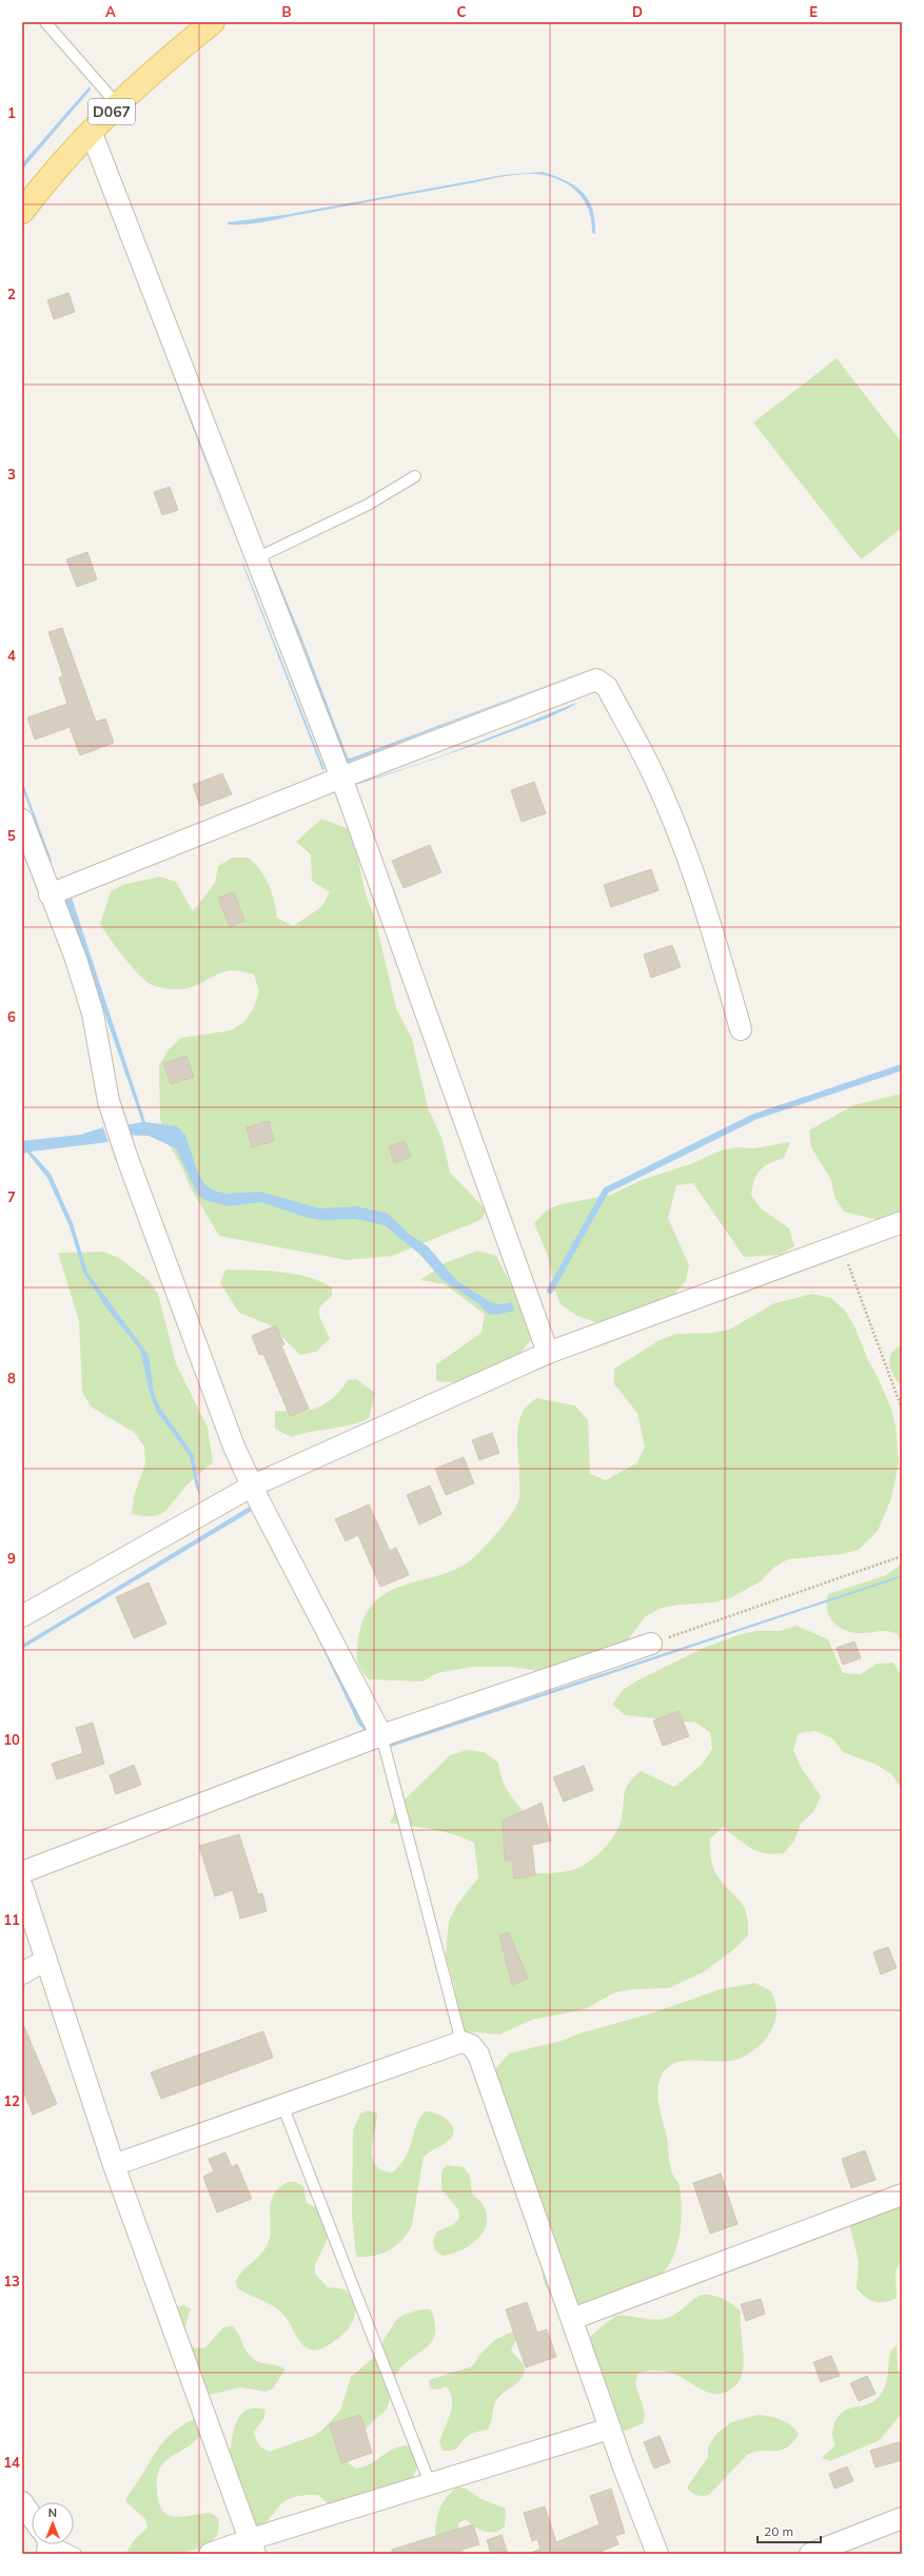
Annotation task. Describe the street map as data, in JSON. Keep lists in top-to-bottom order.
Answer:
{
  "streets": {
    "main road": ["D067"]
  },
  "scale_bar": "20 m",
  "north": "top",
  "grid": {
    "columns": [
      "A",
      "B",
      "C",
      "D",
      "E"
    ],
    "rows": [
      "1",
      "2",
      "3",
      "4",
      "5",
      "6",
      "7",
      "8",
      "9",
      "10",
      "11",
      "12",
      "13",
      "14"
    ]
  }
}
